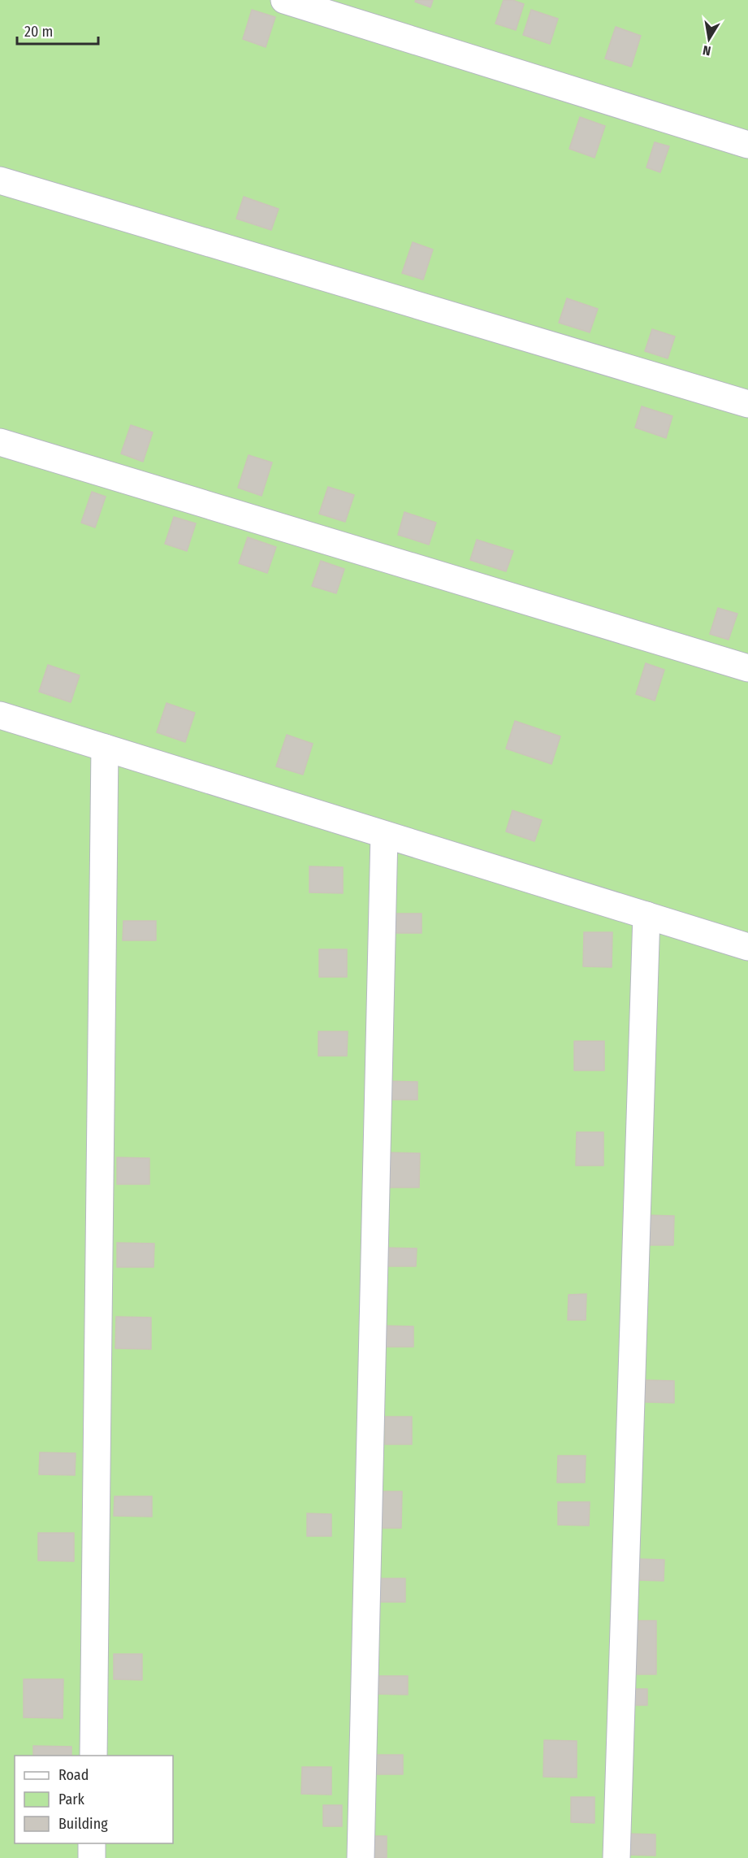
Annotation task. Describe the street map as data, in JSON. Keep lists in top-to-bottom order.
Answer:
{
  "legend": ["Road", "Park", "Building"],
  "scale_bar": "20 m",
  "north": "bottom"
}
